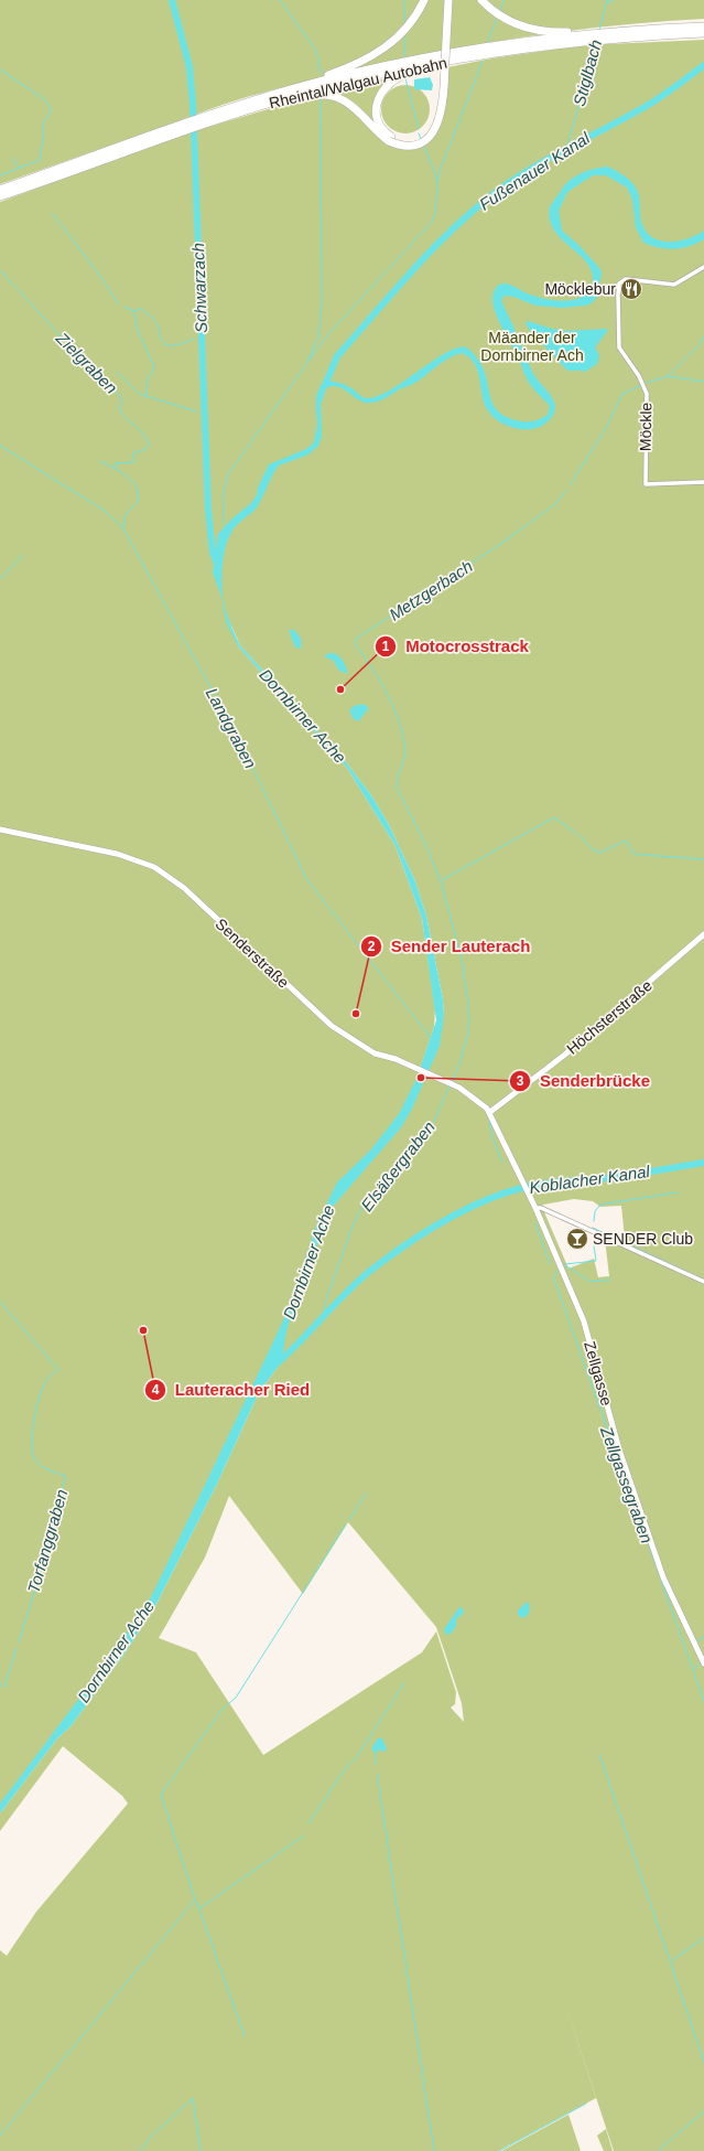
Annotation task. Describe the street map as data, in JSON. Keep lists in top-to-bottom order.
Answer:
{
  "streets": {
    "highway": ["Rheintal/Walgau Autobahn"],
    "main road": ["Senderstraße", "Höchsterstraße", "Zellgasse"],
    "street": ["Möckle"]
  },
  "crossings": [
    ["Senderstraße", "Höchsterstraße"],
    ["Senderstraße", "Zellgasse"],
    ["Höchsterstraße", "Zellgasse"]
  ],
  "water": [
    "Stiglbach",
    "Fußenauer Kanal",
    "Schwarzach",
    "Zielgraben",
    "Metzgerbach",
    "Dornbirner Ache",
    "Landgraben",
    "Elsäßergraben",
    "Koblacher Kanal",
    "Zellgassegraben",
    "Torfanggraben"
  ],
  "parks": ["Mäander der Dornbirner Ach"],
  "places": {
    "restaurant": ["Möcklebur"],
    "other": [
      "Motocrosstrack",
      "Sender Lauterach",
      "Senderbrücke",
      "Lauteracher Ried"
    ],
    "bar": ["SENDER Club"]
  }
}
